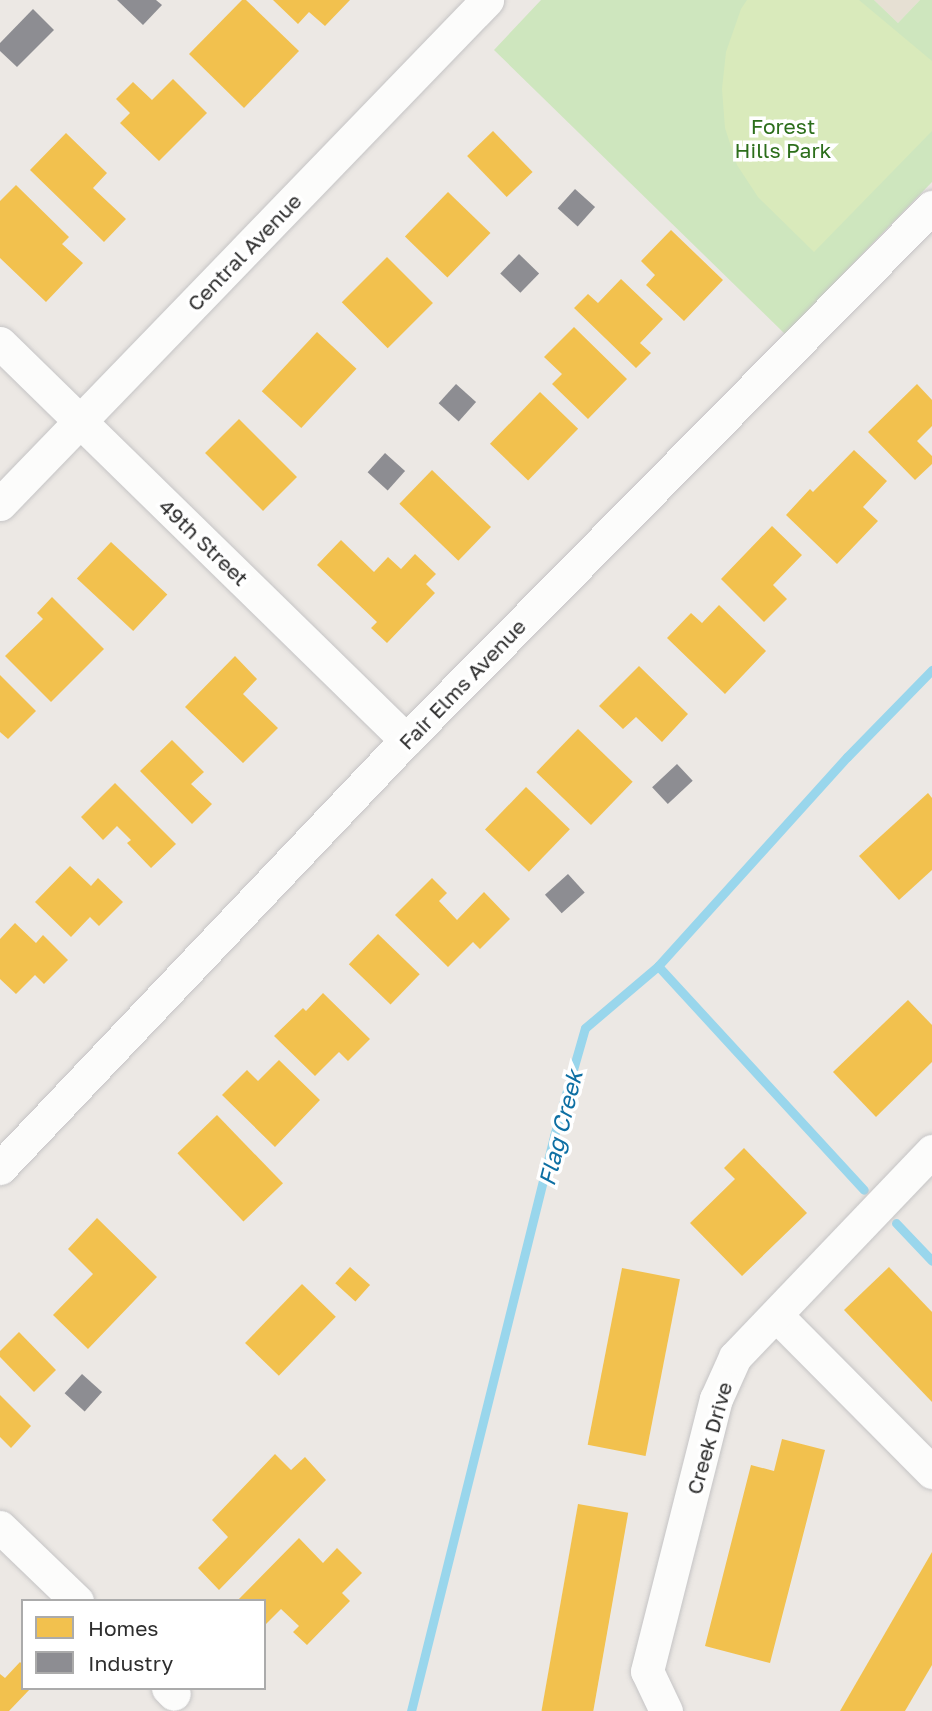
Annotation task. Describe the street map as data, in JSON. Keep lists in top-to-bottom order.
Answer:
{
  "streets": {
    "street": [
      "Central Avenue",
      "49th Street",
      "Fair Elms Avenue",
      "Creek Drive"
    ]
  },
  "crossings": [
    ["Central Avenue", "49th Street"],
    ["49th Street", "Fair Elms Avenue"]
  ],
  "water": ["Flag Creek"],
  "parks": ["Forest Hills Park"],
  "legend": ["Homes", "Industry"]
}
